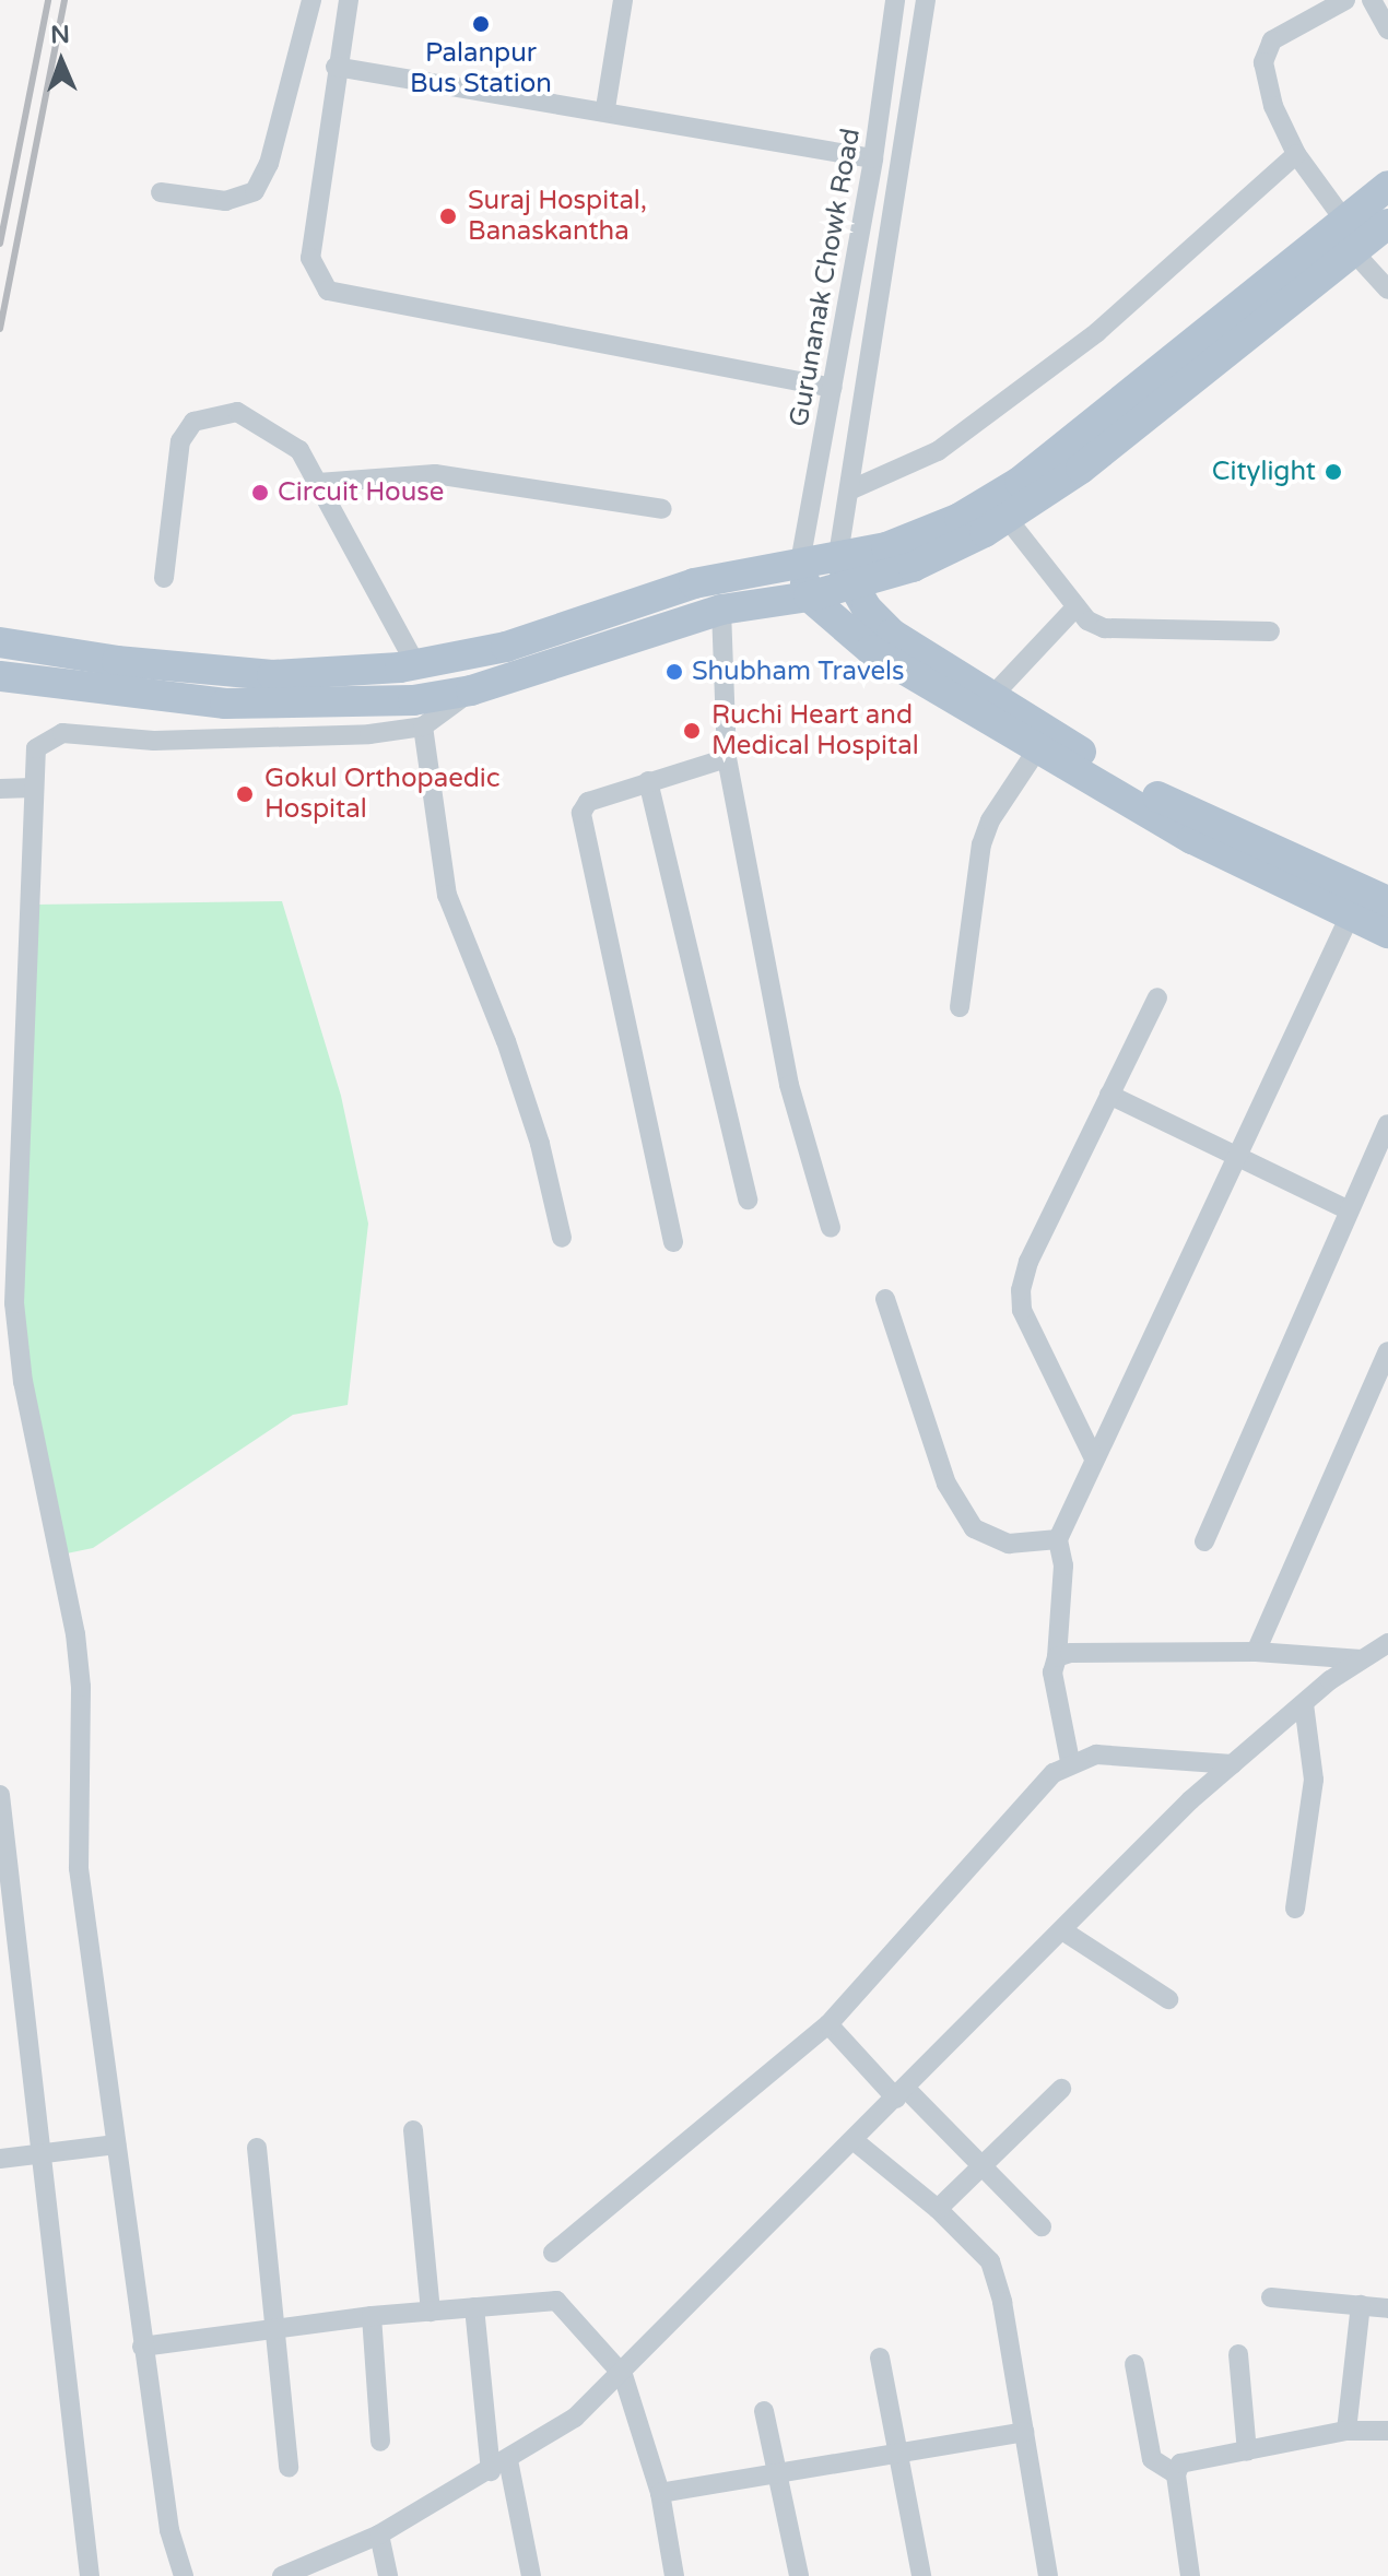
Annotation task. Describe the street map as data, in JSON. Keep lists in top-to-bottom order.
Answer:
{
  "streets": {
    "street": ["Gurunanak Chowk Road"]
  },
  "places": [
    "Palanpur Bus Station",
    "Suraj Hospital, Banaskantha",
    "Citylight",
    "Circuit House",
    "Shubham Travels",
    "Ruchi Heart and Medical Hospital",
    "Gokul Orthopaedic Hospital"
  ],
  "north": "top"
}
